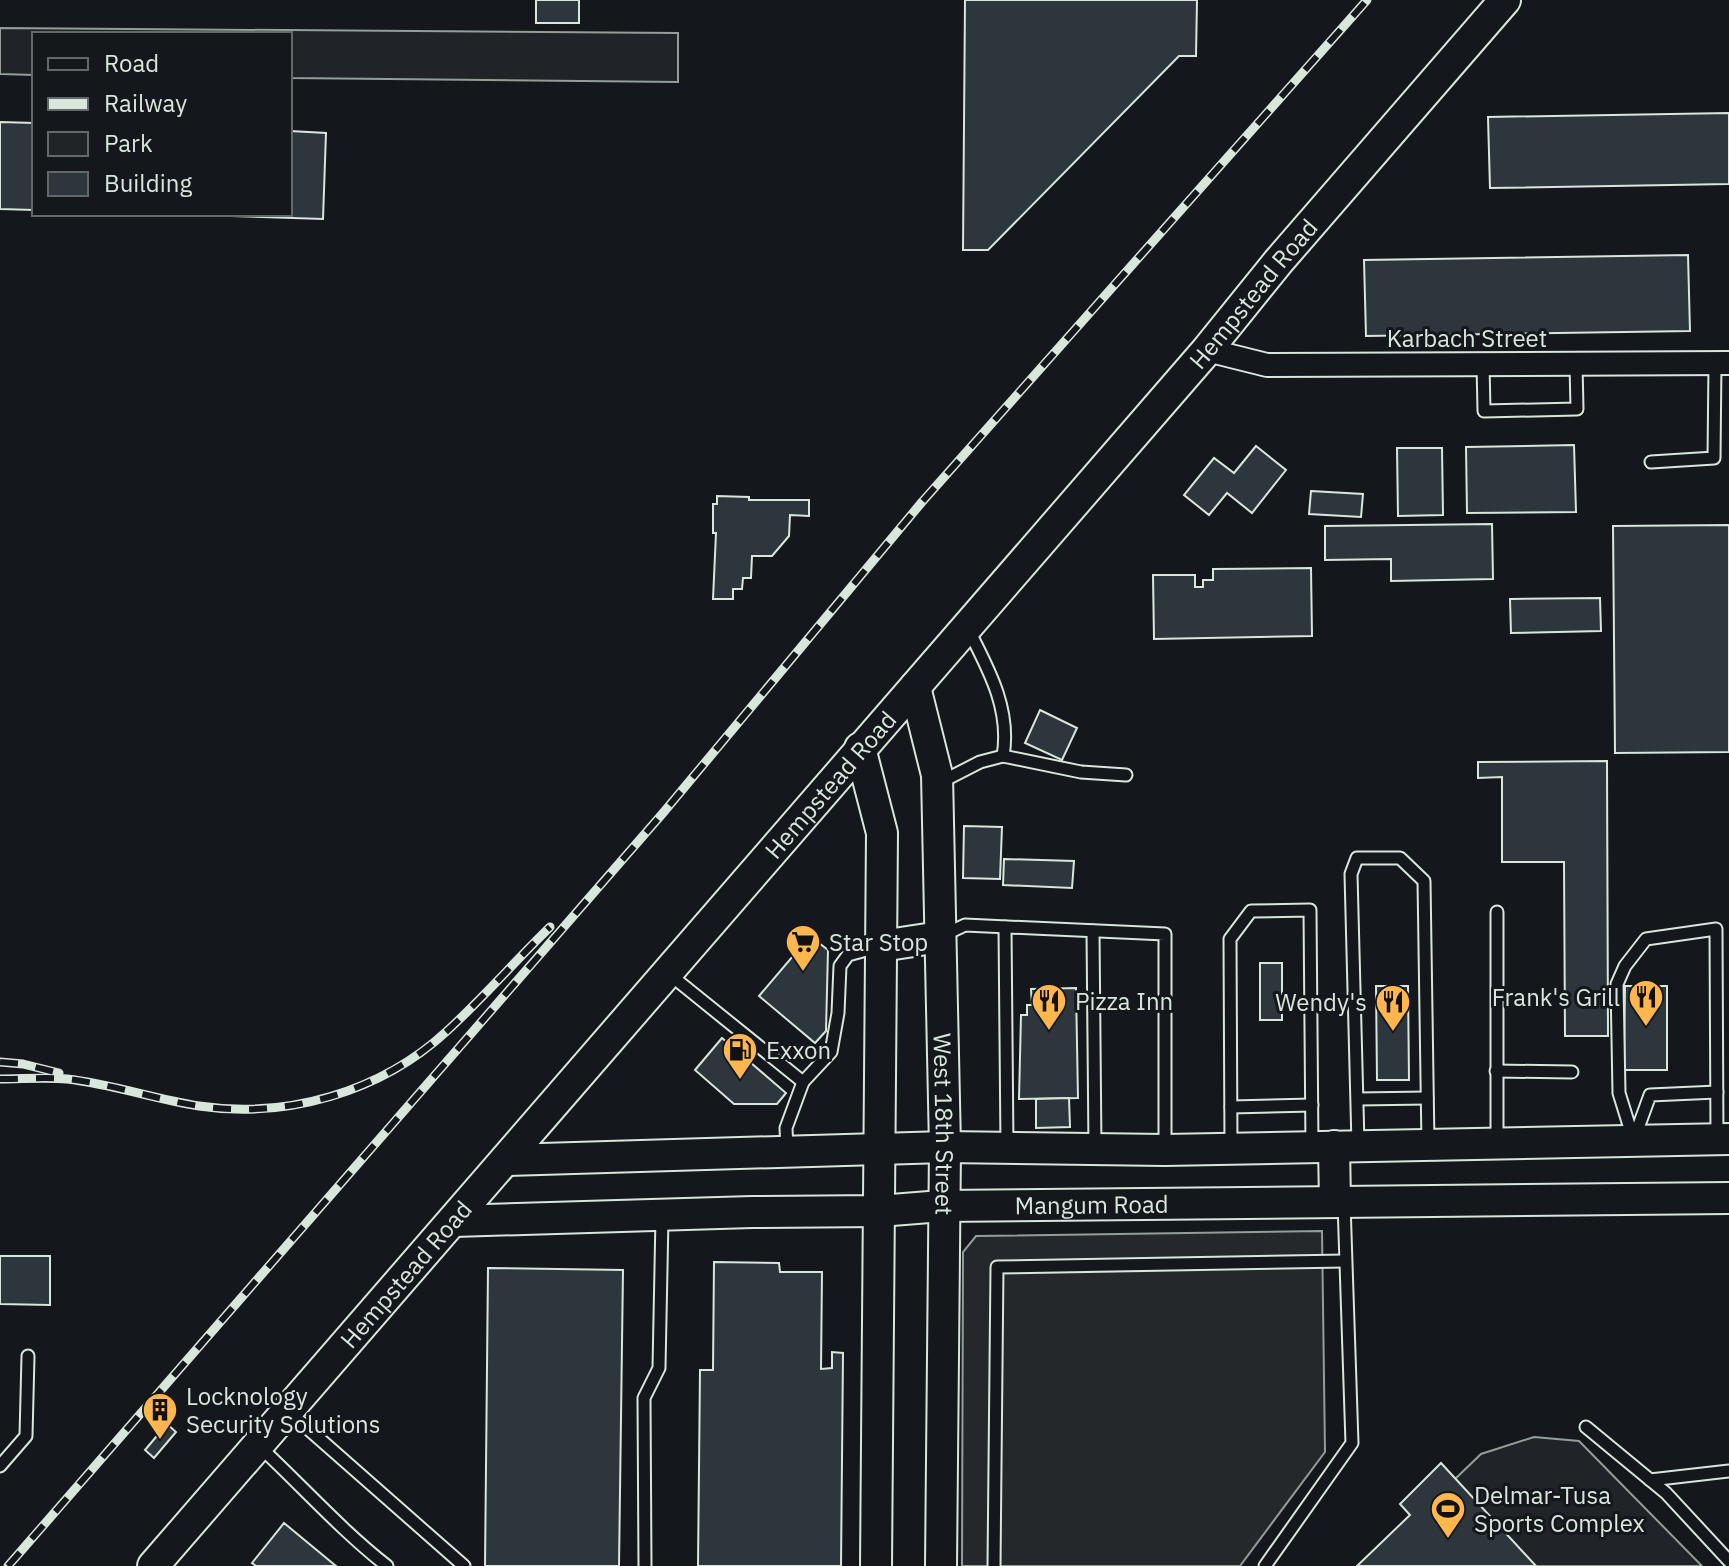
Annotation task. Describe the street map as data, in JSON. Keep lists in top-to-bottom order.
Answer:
{
  "streets": {
    "main road": ["Hempstead Road", "West 18th Street", "Mangum Road"],
    "street": ["Karbach Street"]
  },
  "crossings": [
    ["Hempstead Road", "Karbach Street"],
    ["Hempstead Road", "West 18th Street"],
    ["Hempstead Road", "Mangum Road"],
    ["West 18th Street", "Mangum Road"]
  ],
  "places": {
    "supermarket": ["Star Stop"],
    "restaurant": ["Frank's Grill", "Pizza Inn", "Wendy's"],
    "fuel station": ["Exxon"],
    "building": ["Locknology Security Solutions"],
    "sports": ["Delmar-Tusa Sports Complex"]
  },
  "legend": [
    "Road",
    "Railway",
    "Park",
    "Building"
  ]
}
